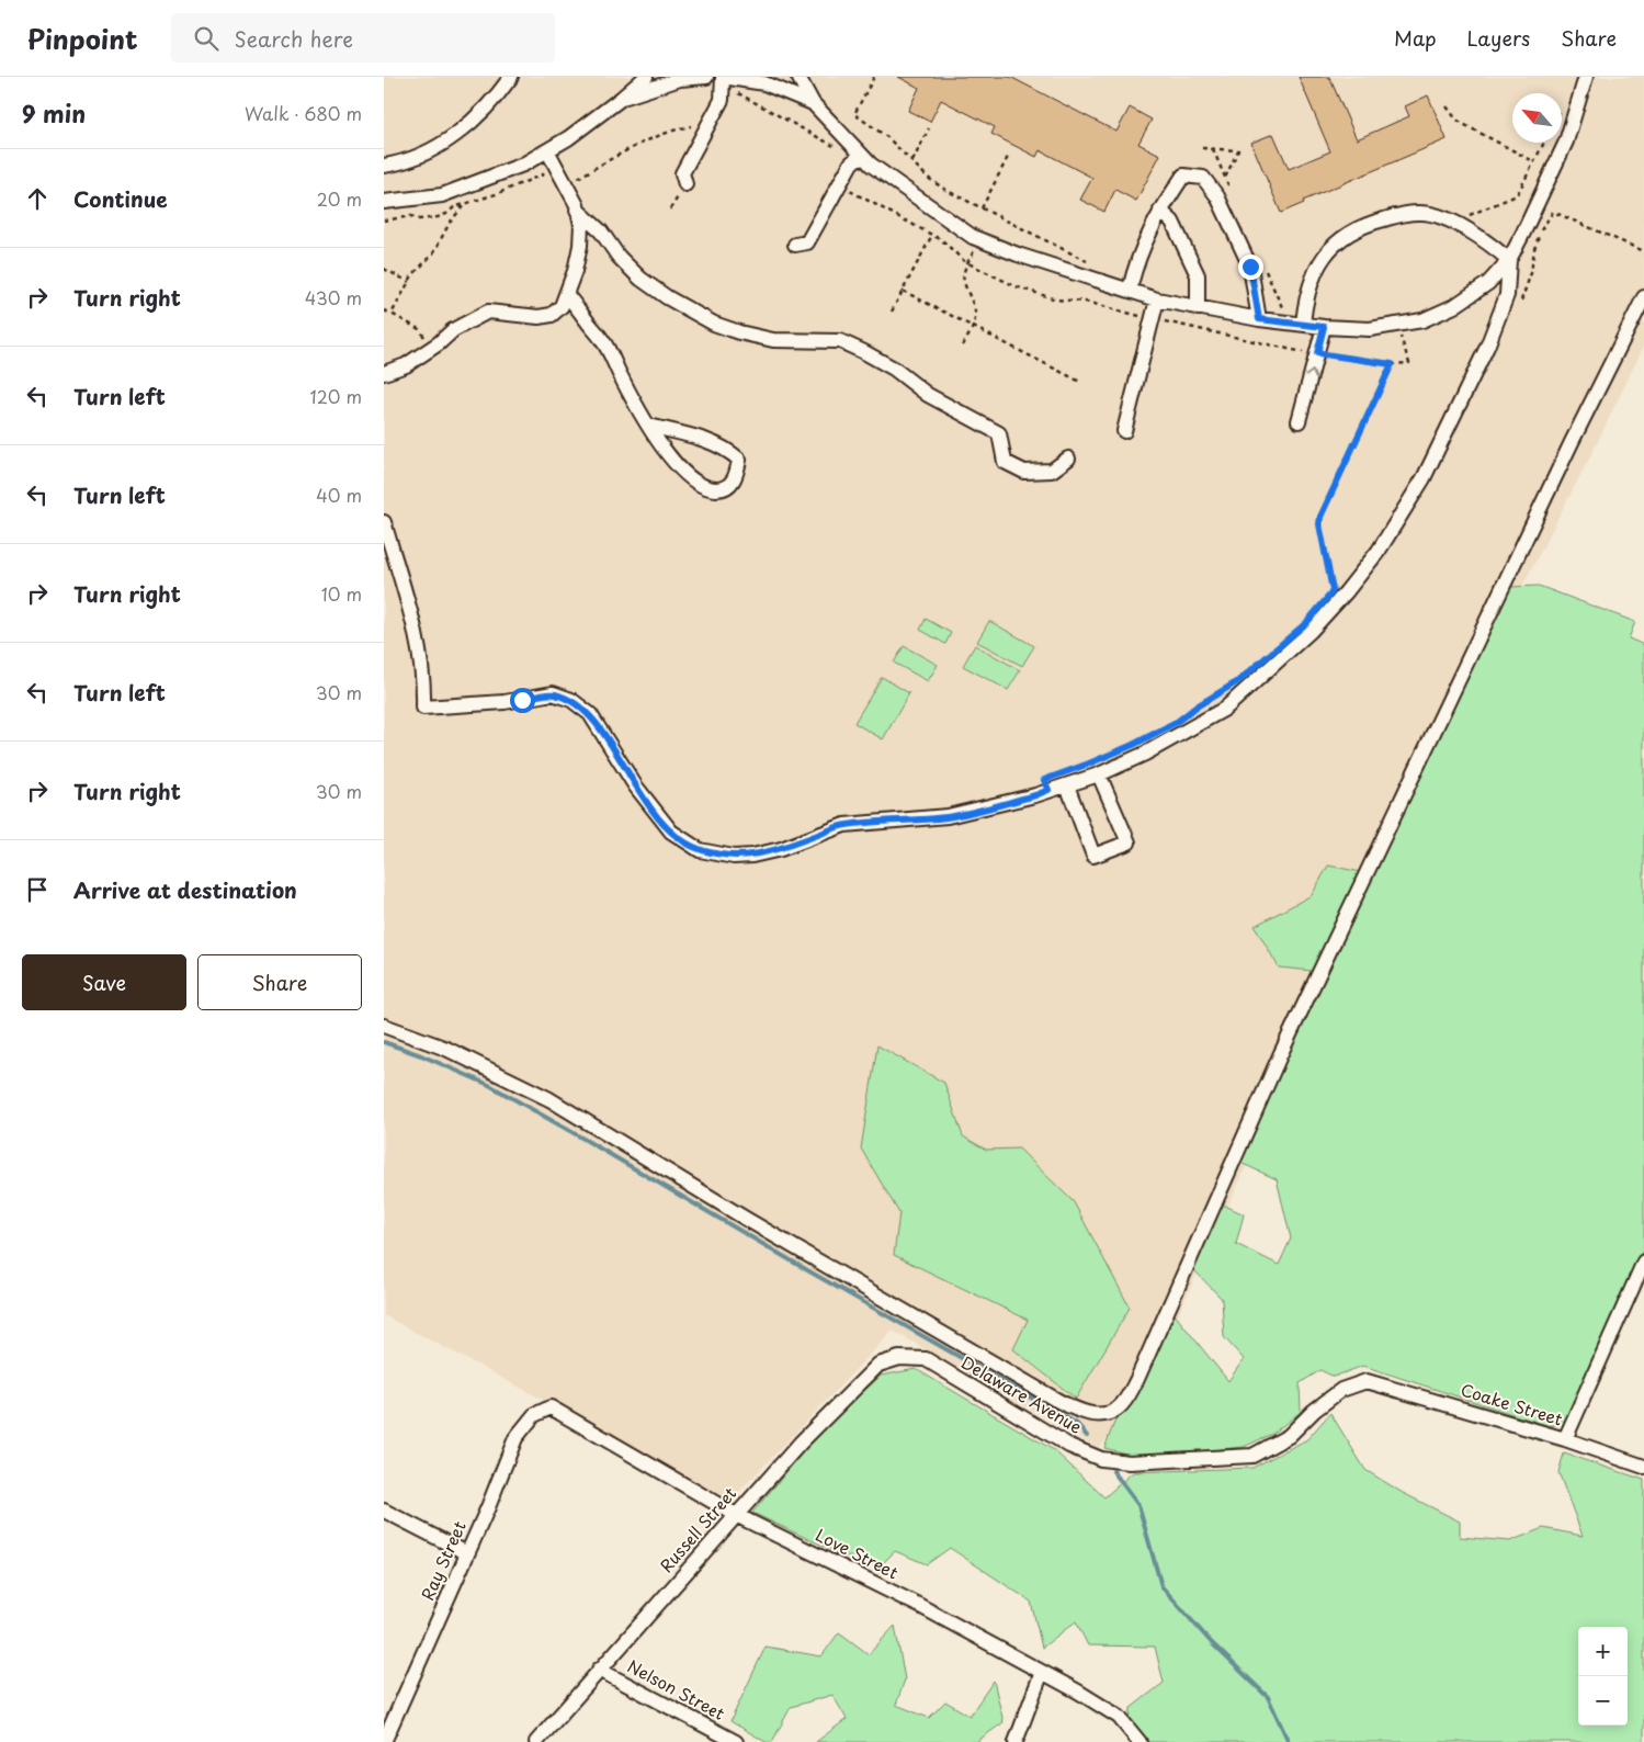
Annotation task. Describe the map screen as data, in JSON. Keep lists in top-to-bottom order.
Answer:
{
  "streets": {
    "street": [
      "Delaware Avenue",
      "Coake Street",
      "Russell Street",
      "Love Street",
      "Ray Street",
      "Nelson Street"
    ]
  },
  "crossings": [
    ["Delaware Avenue", "Coake Street"],
    ["Delaware Avenue", "Russell Street"],
    ["Russell Street", "Love Street"],
    ["Russell Street", "Nelson Street"],
    ["Love Street", "Ray Street"]
  ],
  "north": "top left",
  "page": {
    "header": "Pinpoint",
    "search": "Search here",
    "nav": ["Map", "Layers", "Share"],
    "heading": ["9 min", "Walk · 680 m"],
    "list": [
      ["Continue", "20 m"],
      ["Turn right", "430 m"],
      ["Turn left", "120 m"],
      ["Turn left", "40 m"],
      ["Turn right", "10 m"],
      ["Turn left", "30 m"],
      ["Turn right", "30 m"],
      "Arrive at destination"
    ],
    "buttons": ["Save", "Share"],
    "map_buttons": ["+", "−"]
  }
}
